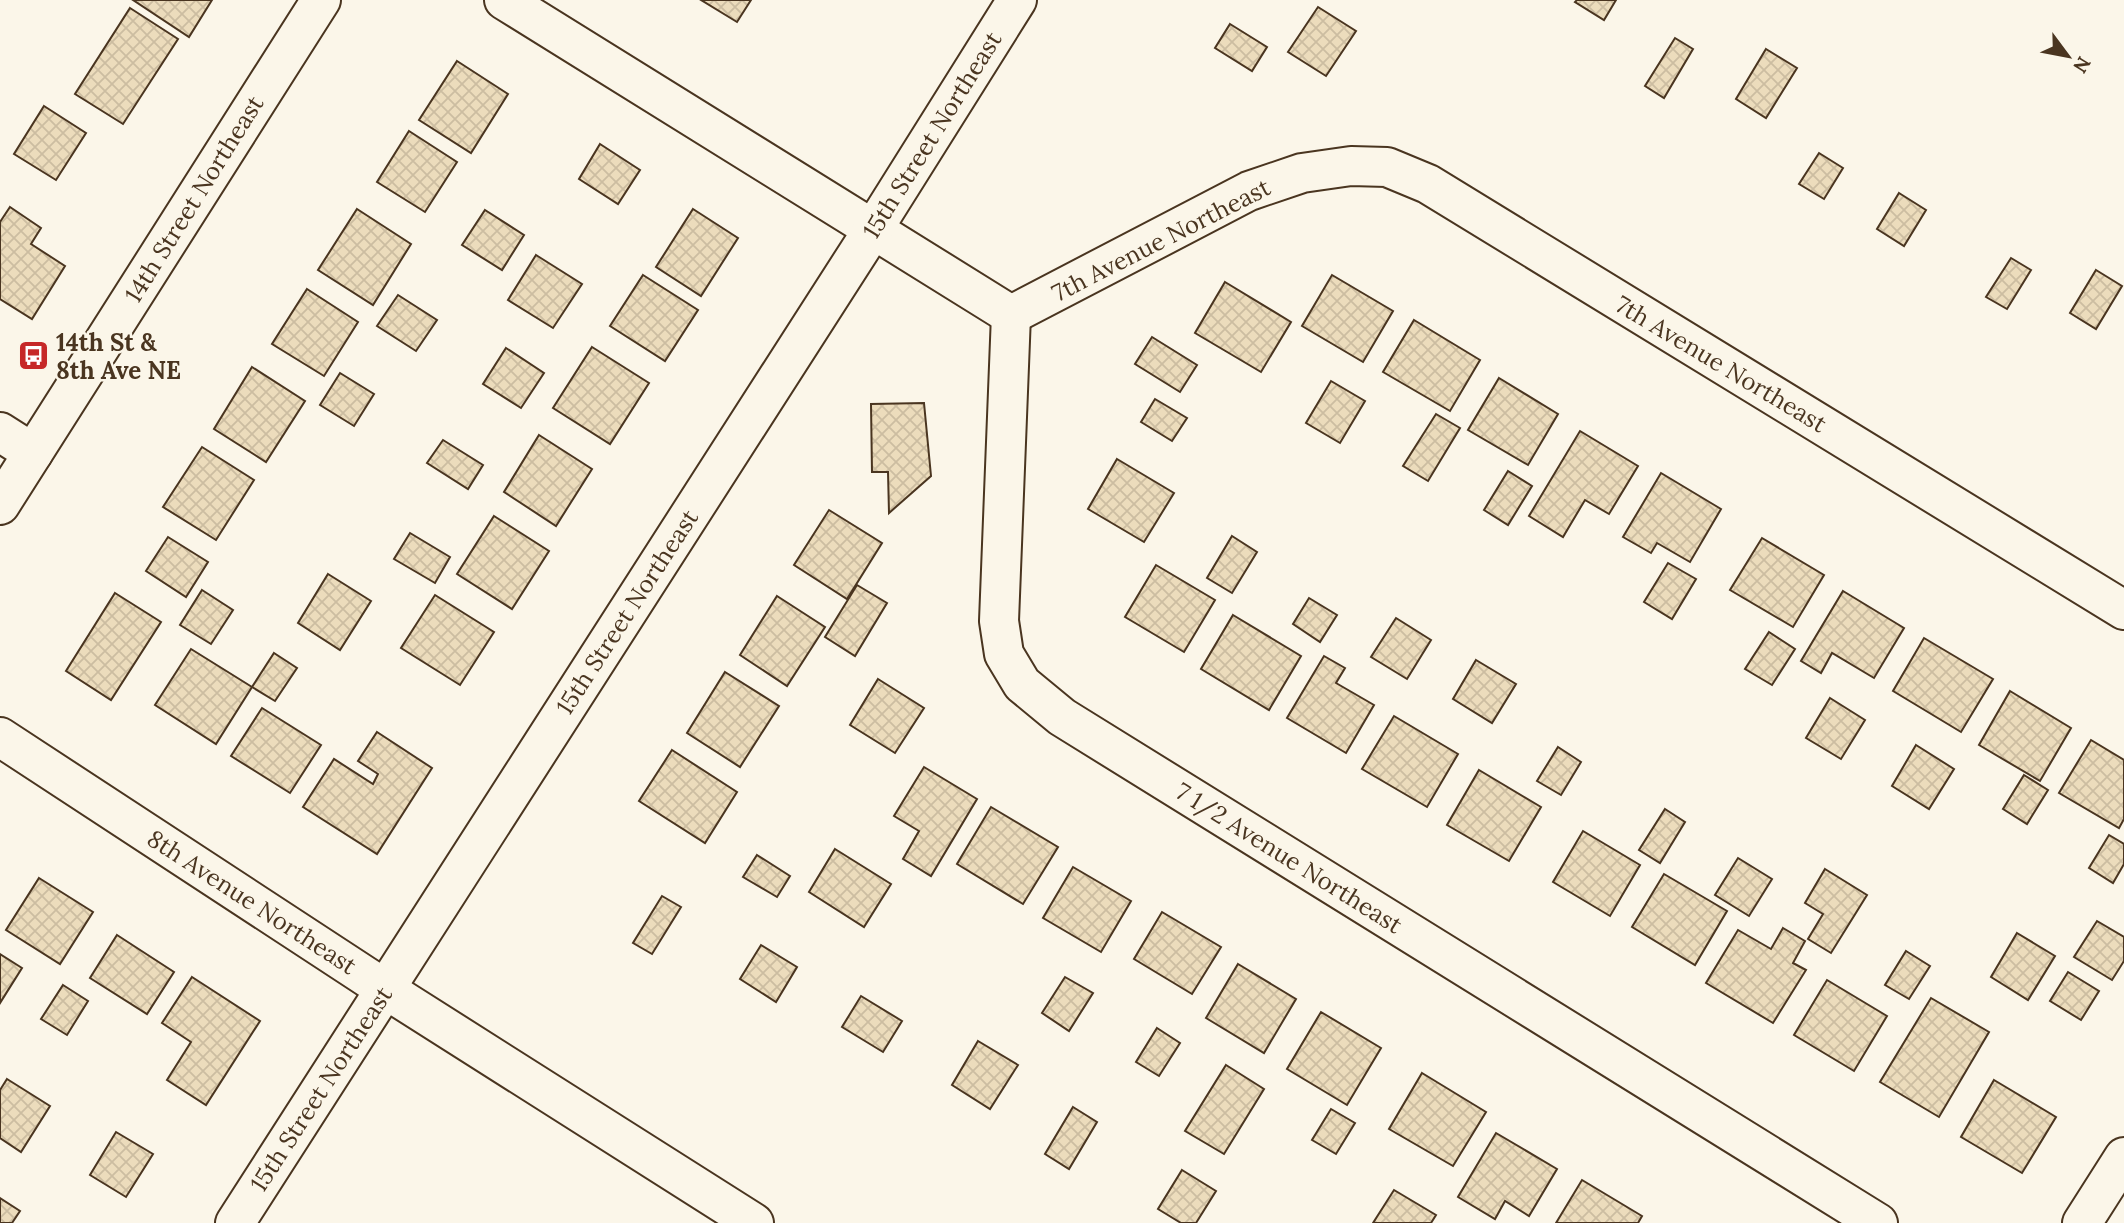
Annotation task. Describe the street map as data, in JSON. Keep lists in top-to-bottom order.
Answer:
{
  "streets": {
    "street": [
      "15th Street Northeast",
      "14th Street Northeast",
      "7th Avenue Northeast",
      "7 1/2 Avenue Northeast",
      "8th Avenue Northeast"
    ]
  },
  "crossings": [
    ["15th Street Northeast", "8th Avenue Northeast"],
    ["7th Avenue Northeast", "7 1/2 Avenue Northeast"]
  ],
  "places": {
    "bus stop": ["14th St & 8th Ave NE"]
  },
  "north": "bottom right"
}
